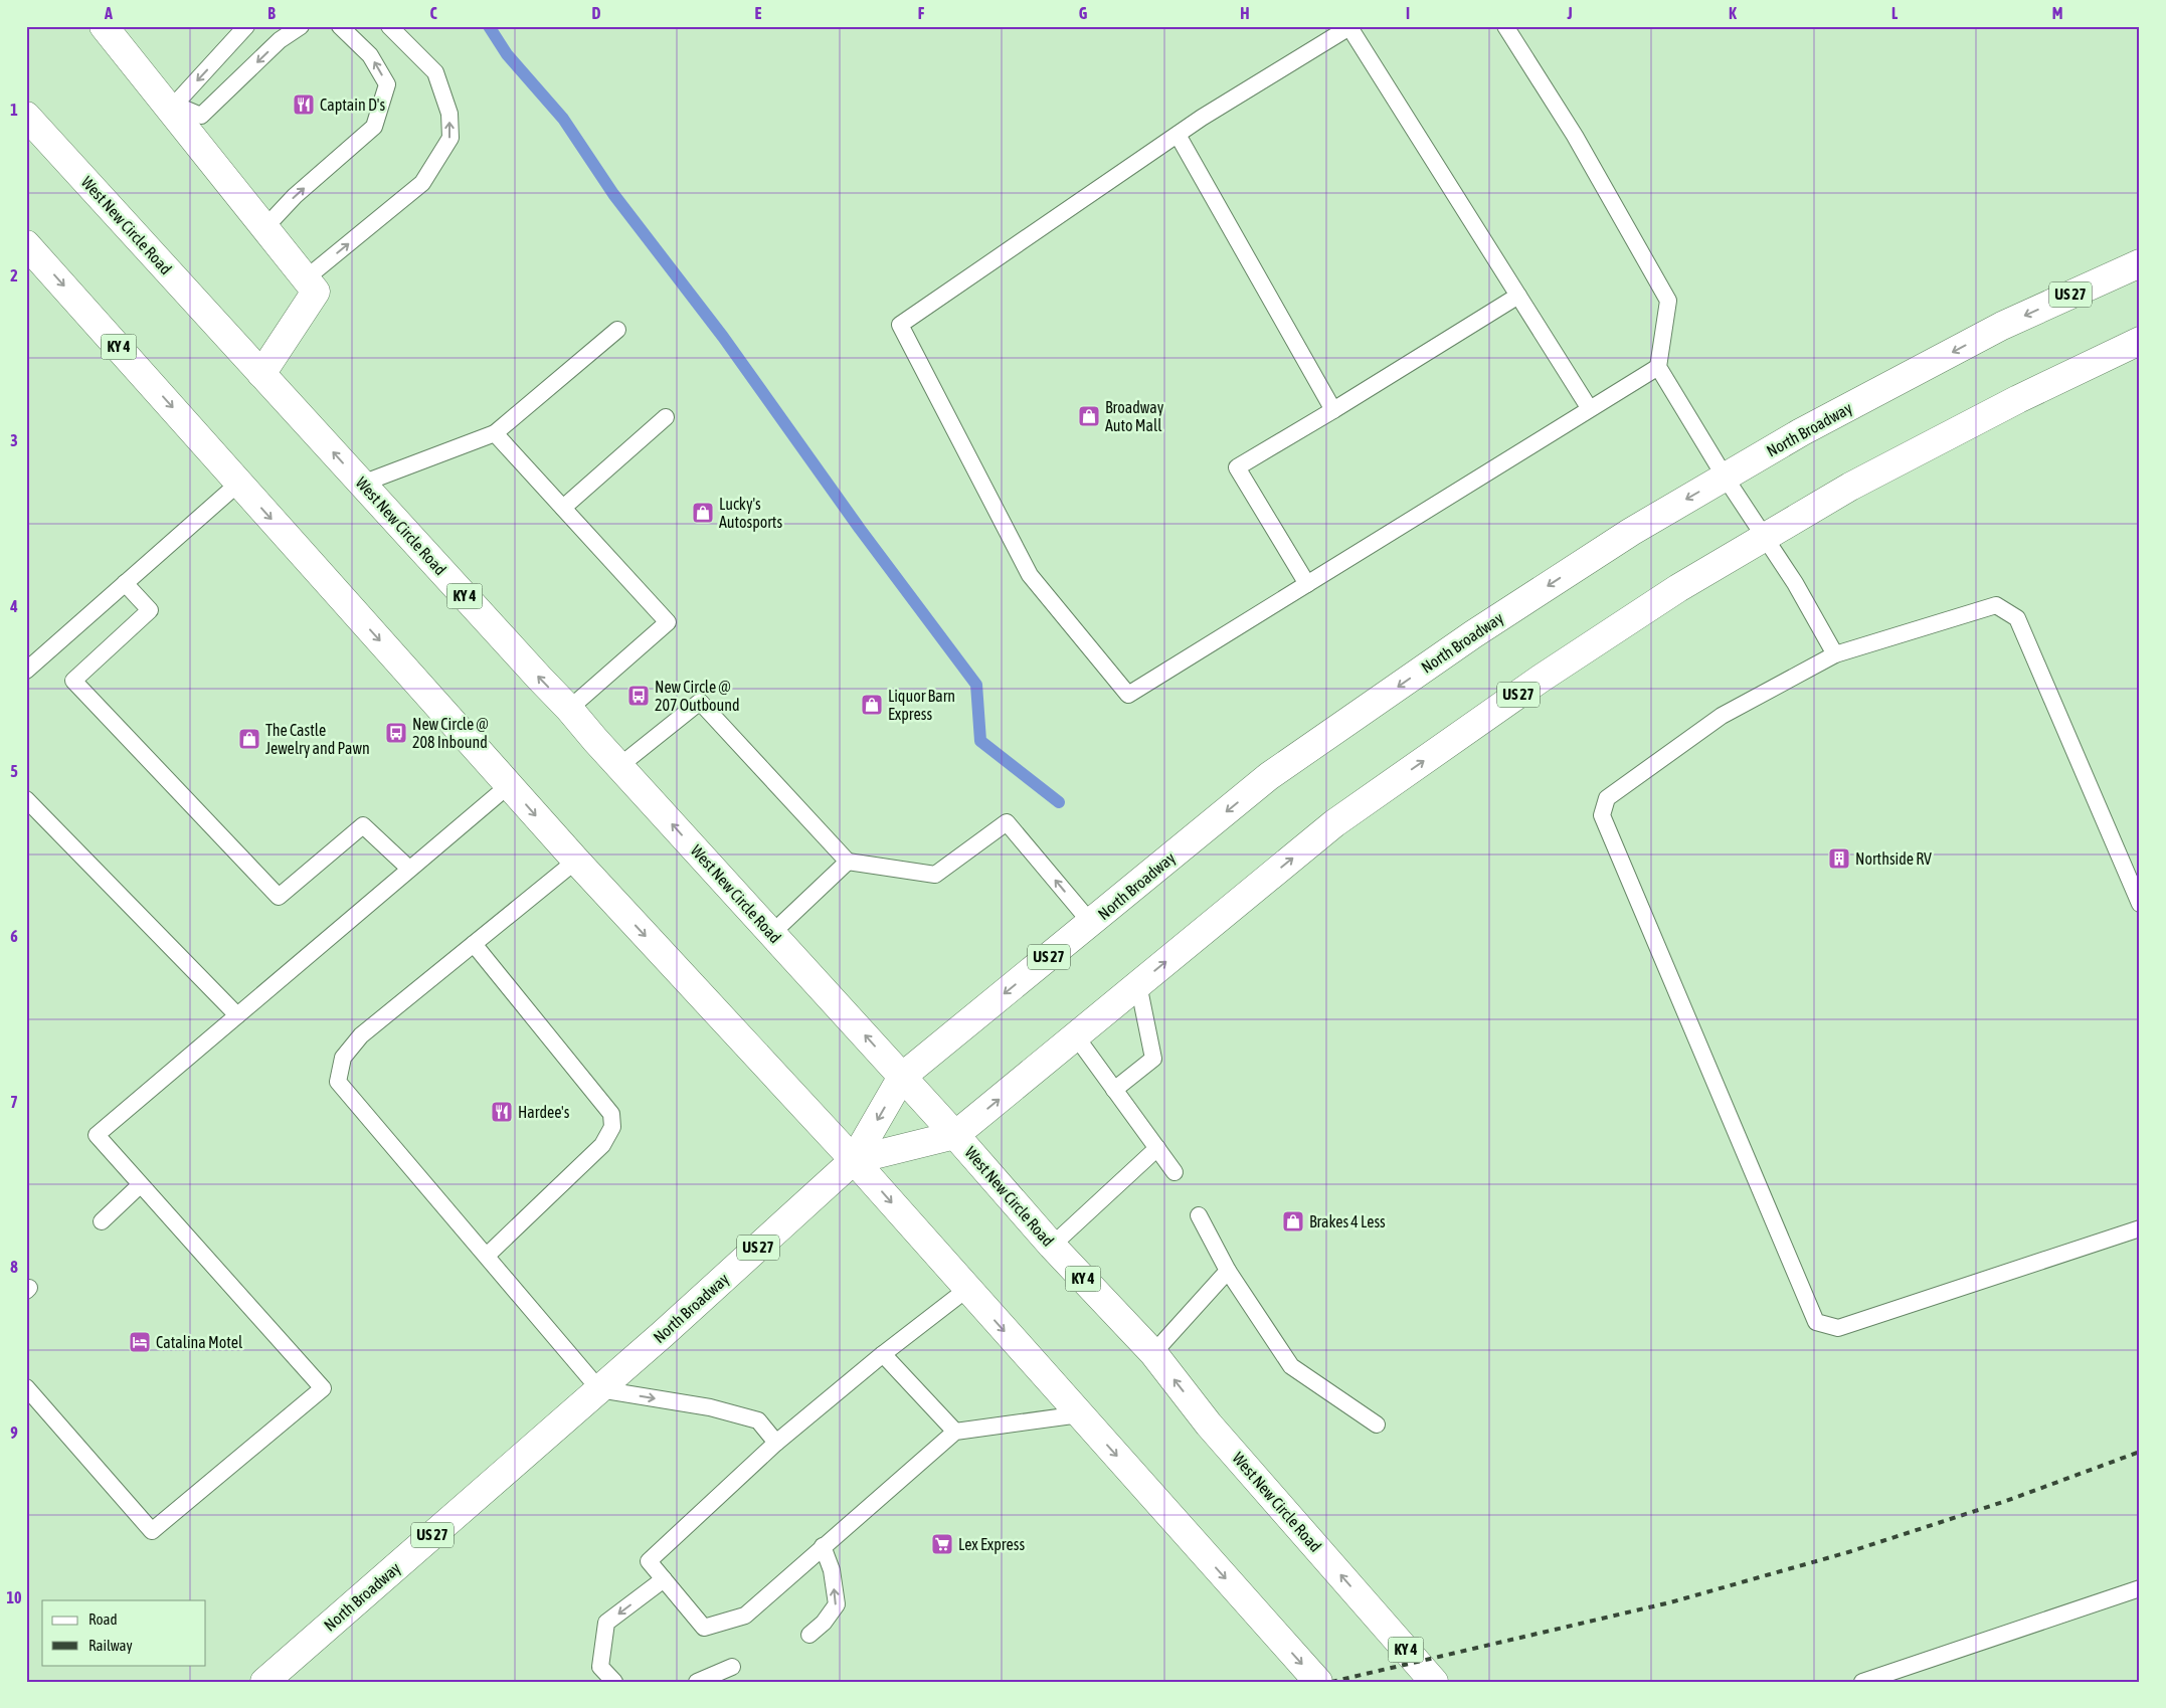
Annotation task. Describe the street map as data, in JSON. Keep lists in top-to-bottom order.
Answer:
{
  "streets": {
    "main road": [
      "West New Circle Road",
      "US 27",
      "KY 4",
      "North Broadway"
    ]
  },
  "crossings": [
    ["West New Circle Road", "US 27"],
    ["West New Circle Road", "North Broadway"],
    ["US 27", "KY 4"],
    ["US 27", "North Broadway"],
    ["KY 4", "North Broadway"]
  ],
  "places": {
    "restaurant": ["Captain D's", "Hardee's"],
    "shop": [
      "Broadway Auto Mall",
      "Lucky's Autosports",
      "Liquor Barn Express",
      "The Castle Jewelry and Pawn",
      "Brakes 4 Less"
    ],
    "bus stop": ["New Circle @ 207 Outbound", "New Circle @ 208 Inbound"],
    "building": ["Northside RV"],
    "hotel": ["Catalina Motel"],
    "supermarket": ["Lex Express"]
  },
  "legend": ["Road", "Railway"],
  "grid": {
    "columns": [
      "A",
      "B",
      "C",
      "D",
      "E",
      "F",
      "G",
      "H",
      "I",
      "J",
      "K",
      "L",
      "M"
    ],
    "rows": [
      "1",
      "2",
      "3",
      "4",
      "5",
      "6",
      "7",
      "8",
      "9",
      "10"
    ]
  }
}
